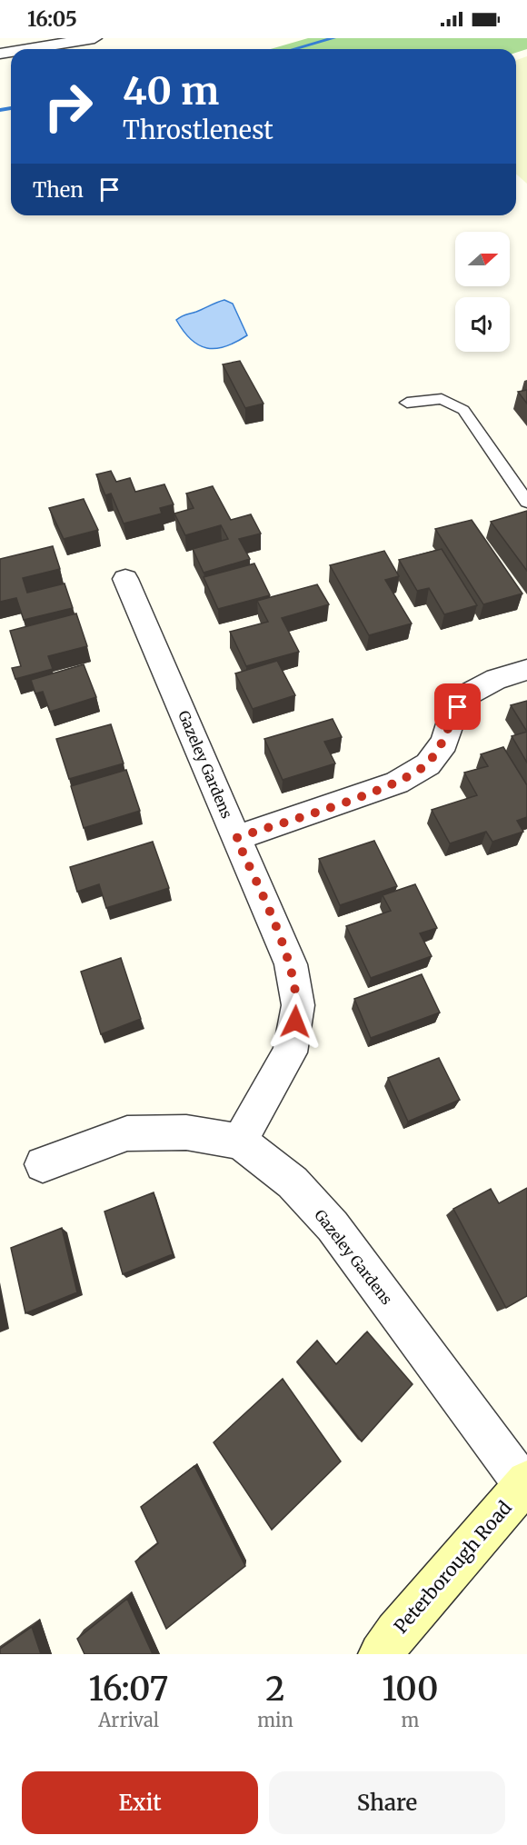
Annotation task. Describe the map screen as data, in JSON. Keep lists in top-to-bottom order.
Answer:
{
  "streets": {
    "main road": ["Peterborough Road"],
    "street": ["Gazeley Gardens"]
  },
  "crossings": [
    ["Gazeley Gardens", "Peterborough Road"]
  ],
  "north": "right",
  "page": {
    "status": "16:05",
    "turn": ["40 m", "Throstlenest"],
    "then": "Then",
    "eta": [
      "16:07",
      "Arrival",
      "2",
      "min",
      "100",
      "m"
    ],
    "buttons": ["Exit", "Share"]
  }
}
